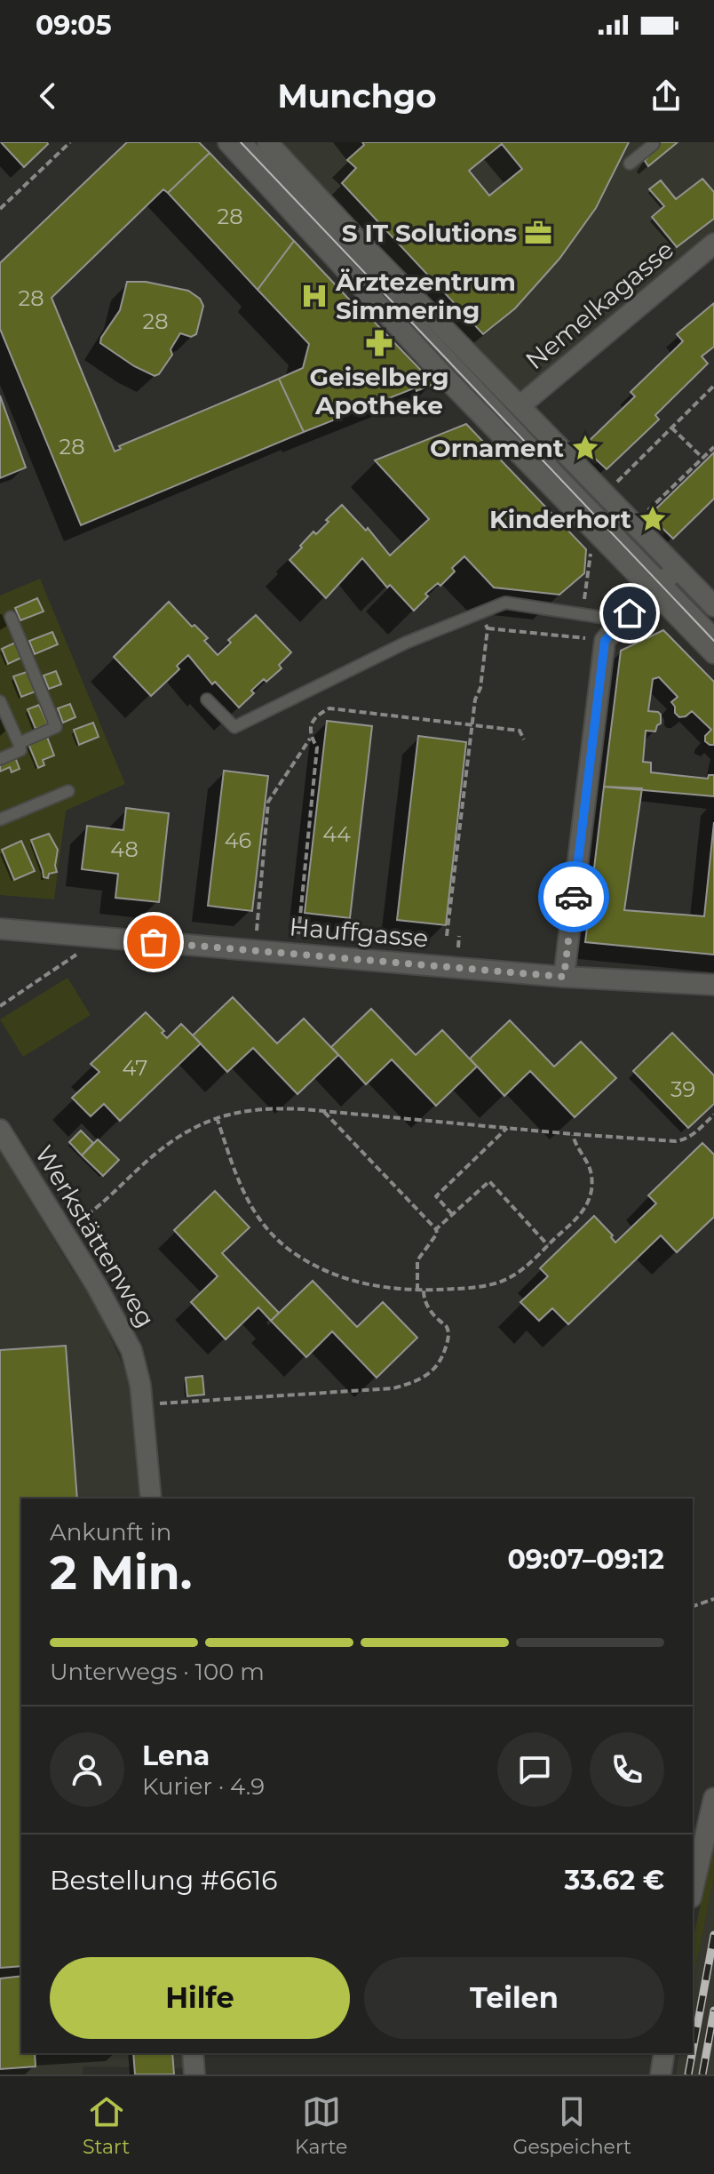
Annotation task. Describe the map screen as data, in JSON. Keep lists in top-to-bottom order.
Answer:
{
  "streets": {
    "street": ["Nemelkagasse", "Hauffgasse", "Werkstättenweg"]
  },
  "places": {
    "office": ["S IT Solutions"],
    "hospital": ["Ärztezentrum Simmering"],
    "pharmacy": ["Geiselberg Apotheke"],
    "place": ["Ornament", "Kinderhort"]
  },
  "house_numbers": [
    "28",
    "28",
    "28",
    "28",
    "44",
    "46",
    "48",
    "47",
    "39"
  ],
  "page": {
    "status": "09:05",
    "header": "Munchgo",
    "heading": ["2 Min.", "Ankunft in", "09:07–09:12"],
    "panel": [
      "Lena",
      "Kurier · 4.9",
      "Bestellung #6616",
      "33.62 €"
    ],
    "bar": "Unterwegs · 100 m",
    "buttons": ["Hilfe", "Teilen"],
    "tabs": ["Start", "Karte", "Gespeichert"]
  }
}
